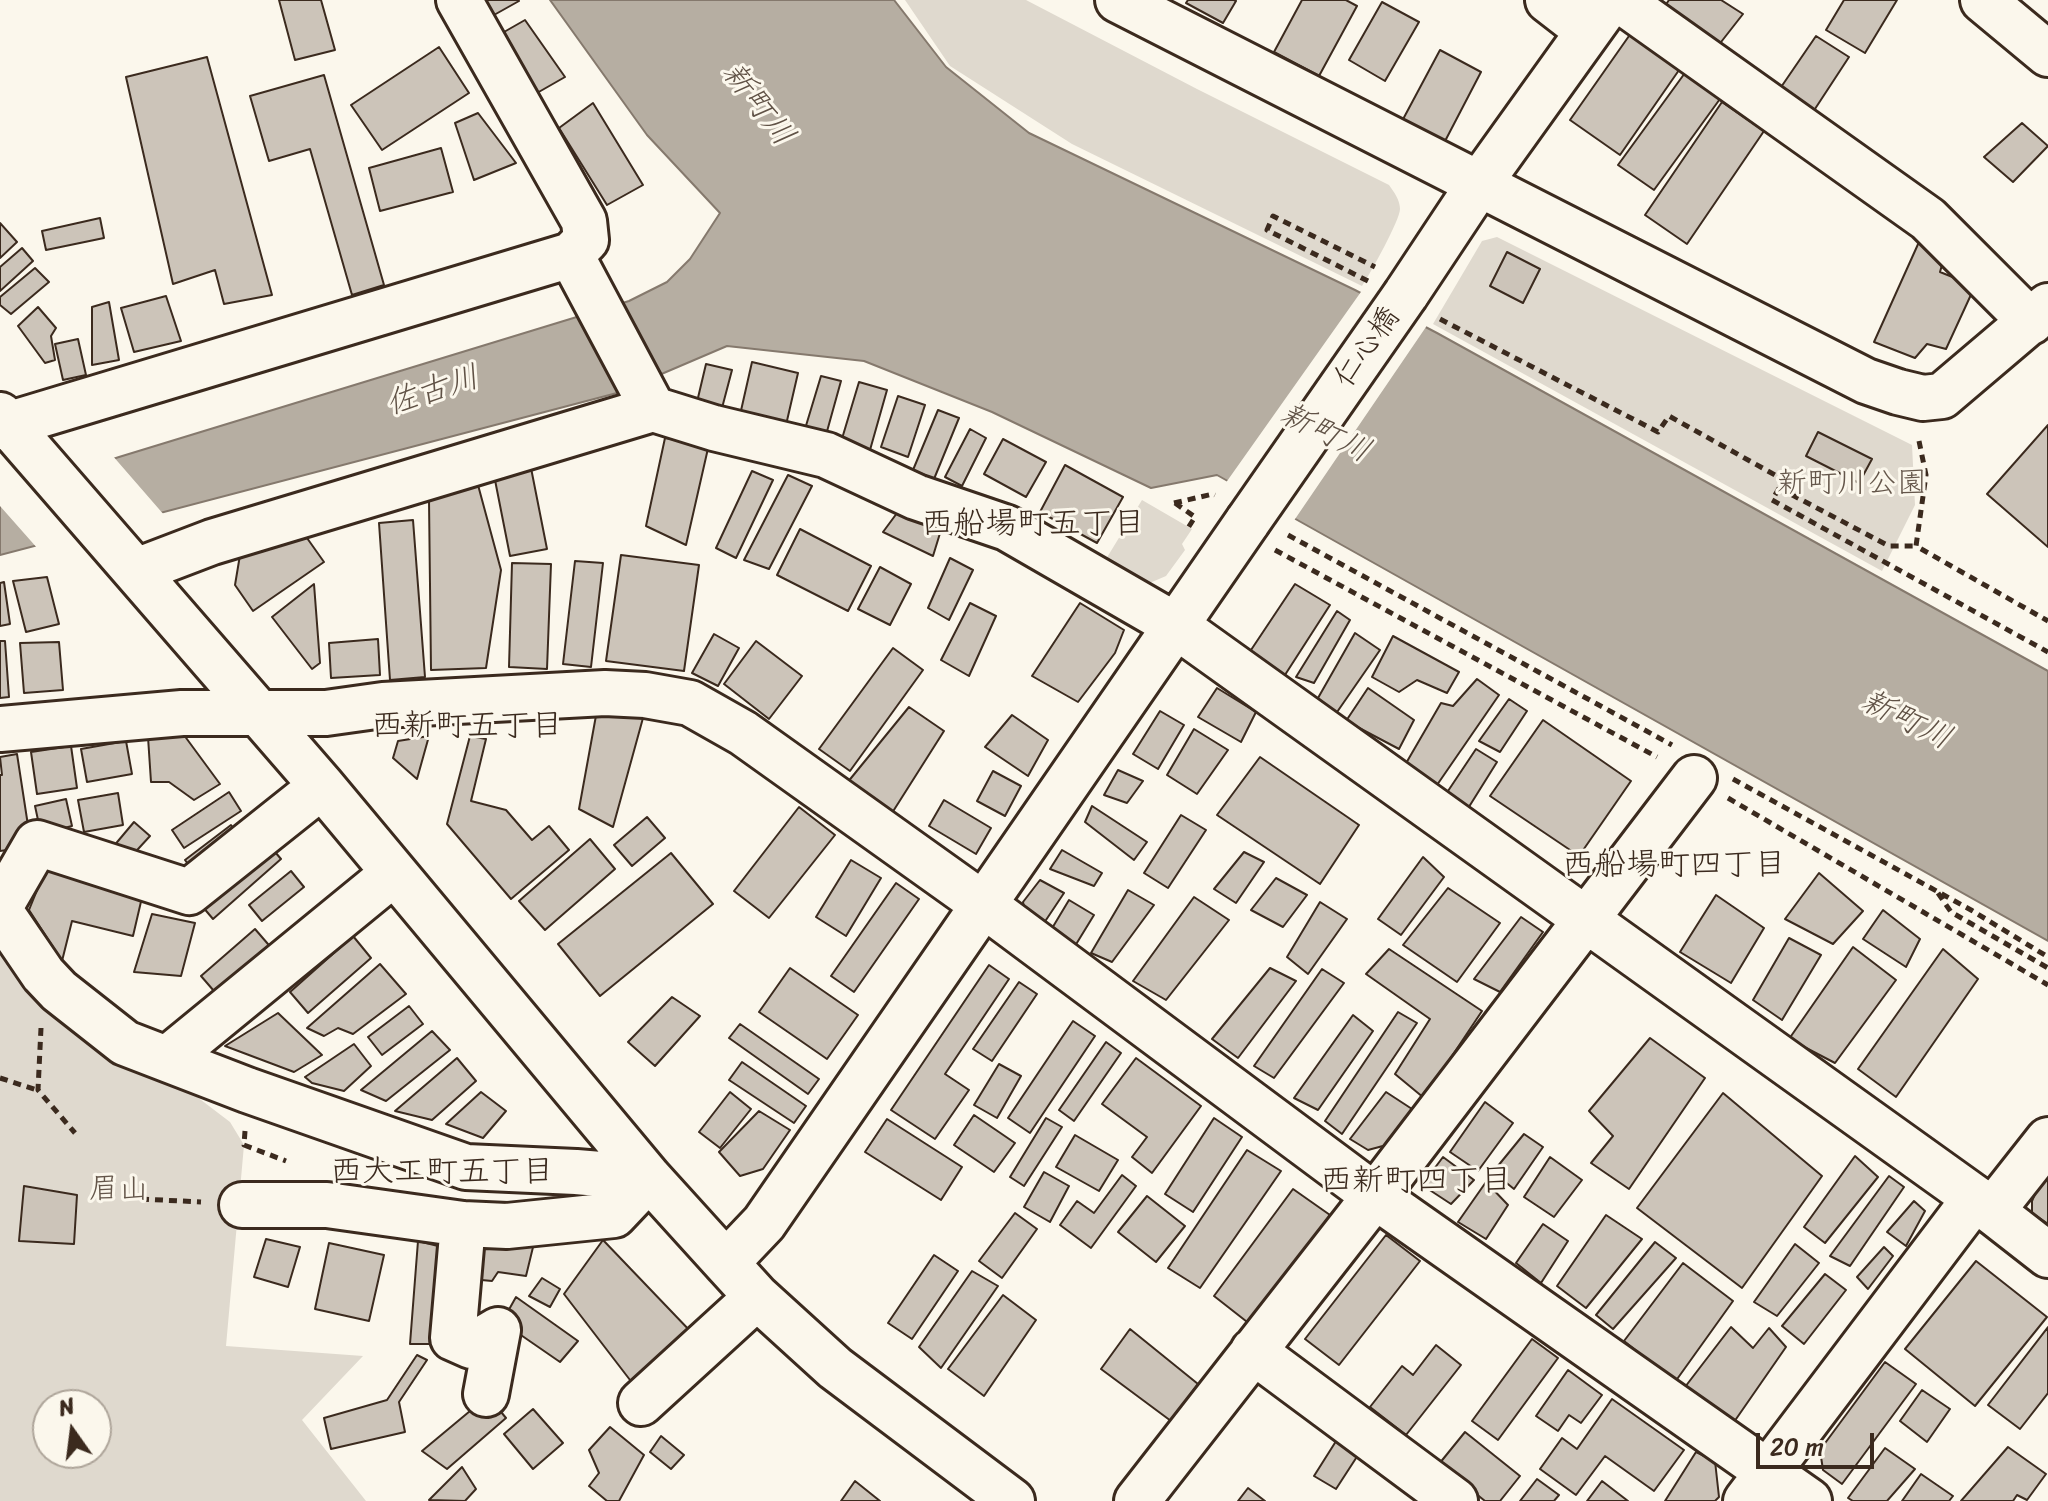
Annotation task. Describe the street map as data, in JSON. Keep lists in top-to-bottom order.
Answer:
{
  "streets": {
    "main road": ["仁心橋"]
  },
  "districts": [
    "西船場町五丁目",
    "西新町五丁目",
    "西船場町四丁目",
    "西大工町五丁目",
    "西新町四丁目"
  ],
  "water": ["新町川", "佐古川"],
  "parks": ["新町川公園", "眉山"],
  "scale_bar": "20 m",
  "north": "top"
}
